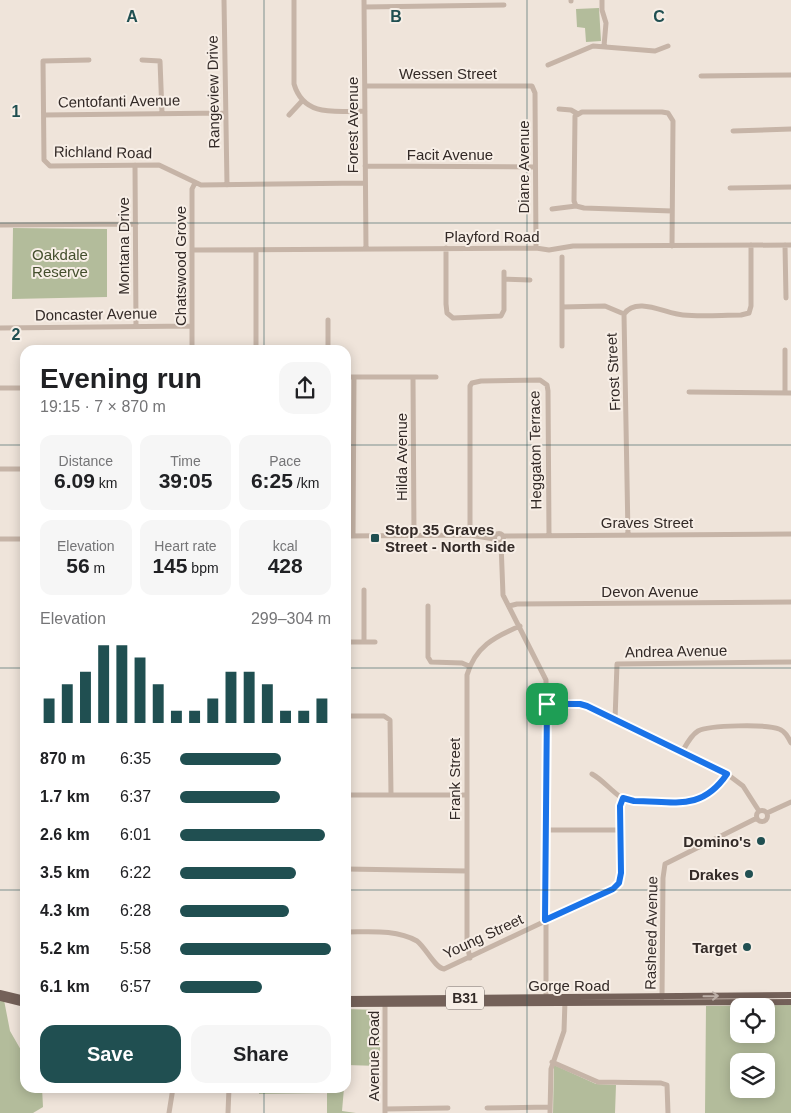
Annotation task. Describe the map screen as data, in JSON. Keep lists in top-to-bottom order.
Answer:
{
  "streets": {
    "main road": ["Gorge Road", "B31"],
    "street": [
      "Wessen Street",
      "Rangeview Drive",
      "Centofanti Avenue",
      "Forest Avenue",
      "Richland Road",
      "Facit Avenue",
      "Diane Avenue",
      "Playford Road",
      "Montana Drive",
      "Chatswood Grove",
      "Doncaster Avenue",
      "Frost Street",
      "Heggaton Terrace",
      "Hilda Avenue",
      "Graves Street",
      "Devon Avenue",
      "Andrea Avenue",
      "Frank Street",
      "Rasheed Avenue",
      "Young Street",
      "Avenue Road"
    ]
  },
  "crossings": [
    ["Wessen Street", "Forest Avenue"],
    ["Wessen Street", "Diane Avenue"],
    ["Rangeview Drive", "Centofanti Avenue"],
    ["Rangeview Drive", "Richland Road"],
    ["Centofanti Avenue", "Richland Road"],
    ["Forest Avenue", "Richland Road"],
    ["Forest Avenue", "Facit Avenue"],
    ["Forest Avenue", "Playford Road"],
    ["Richland Road", "Montana Drive"],
    ["Richland Road", "Chatswood Grove"],
    ["Facit Avenue", "Diane Avenue"],
    ["Diane Avenue", "Playford Road"],
    ["Playford Road", "Chatswood Grove"],
    ["Playford Road", "Frost Street"],
    ["Montana Drive", "Doncaster Avenue"],
    ["Chatswood Grove", "Doncaster Avenue"],
    ["Frost Street", "Graves Street"],
    ["Heggaton Terrace", "Graves Street"],
    ["Frank Street", "Young Street"],
    ["Rasheed Avenue", "Gorge Road"],
    ["Gorge Road", "Avenue Road"]
  ],
  "parks": ["Oakdale Reserve"],
  "places": {
    "transit": ["Stop 35 Graves Street - North side"],
    "other": ["Domino's", "Drakes", "Target"]
  },
  "page": {
    "heading": ["Evening run", "19:15 · 7 × 870 m"],
    "stats": [
      ["Distance", "6.09 km"],
      ["Time", "39:05"],
      ["Pace", "6:25 /km"],
      ["Elevation", "56 m"],
      ["Heart rate", "145 bpm"],
      ["kcal", "428"]
    ],
    "chart": ["Elevation", "299–304 m"],
    "list": [
      {
        "name": "870 m",
        "note": "6:35"
      },
      {
        "name": "1.7 km",
        "note": "6:37"
      },
      {
        "name": "2.6 km",
        "note": "6:01"
      },
      {
        "name": "3.5 km",
        "note": "6:22"
      },
      {
        "name": "4.3 km",
        "note": "6:28"
      },
      {
        "name": "5.2 km",
        "note": "5:58"
      },
      {
        "name": "6.1 km",
        "note": "6:57"
      }
    ],
    "buttons": ["Save", "Share"]
  },
  "grid": {
    "columns": ["A", "B", "C"],
    "rows": ["1", "2"]
  }
}
